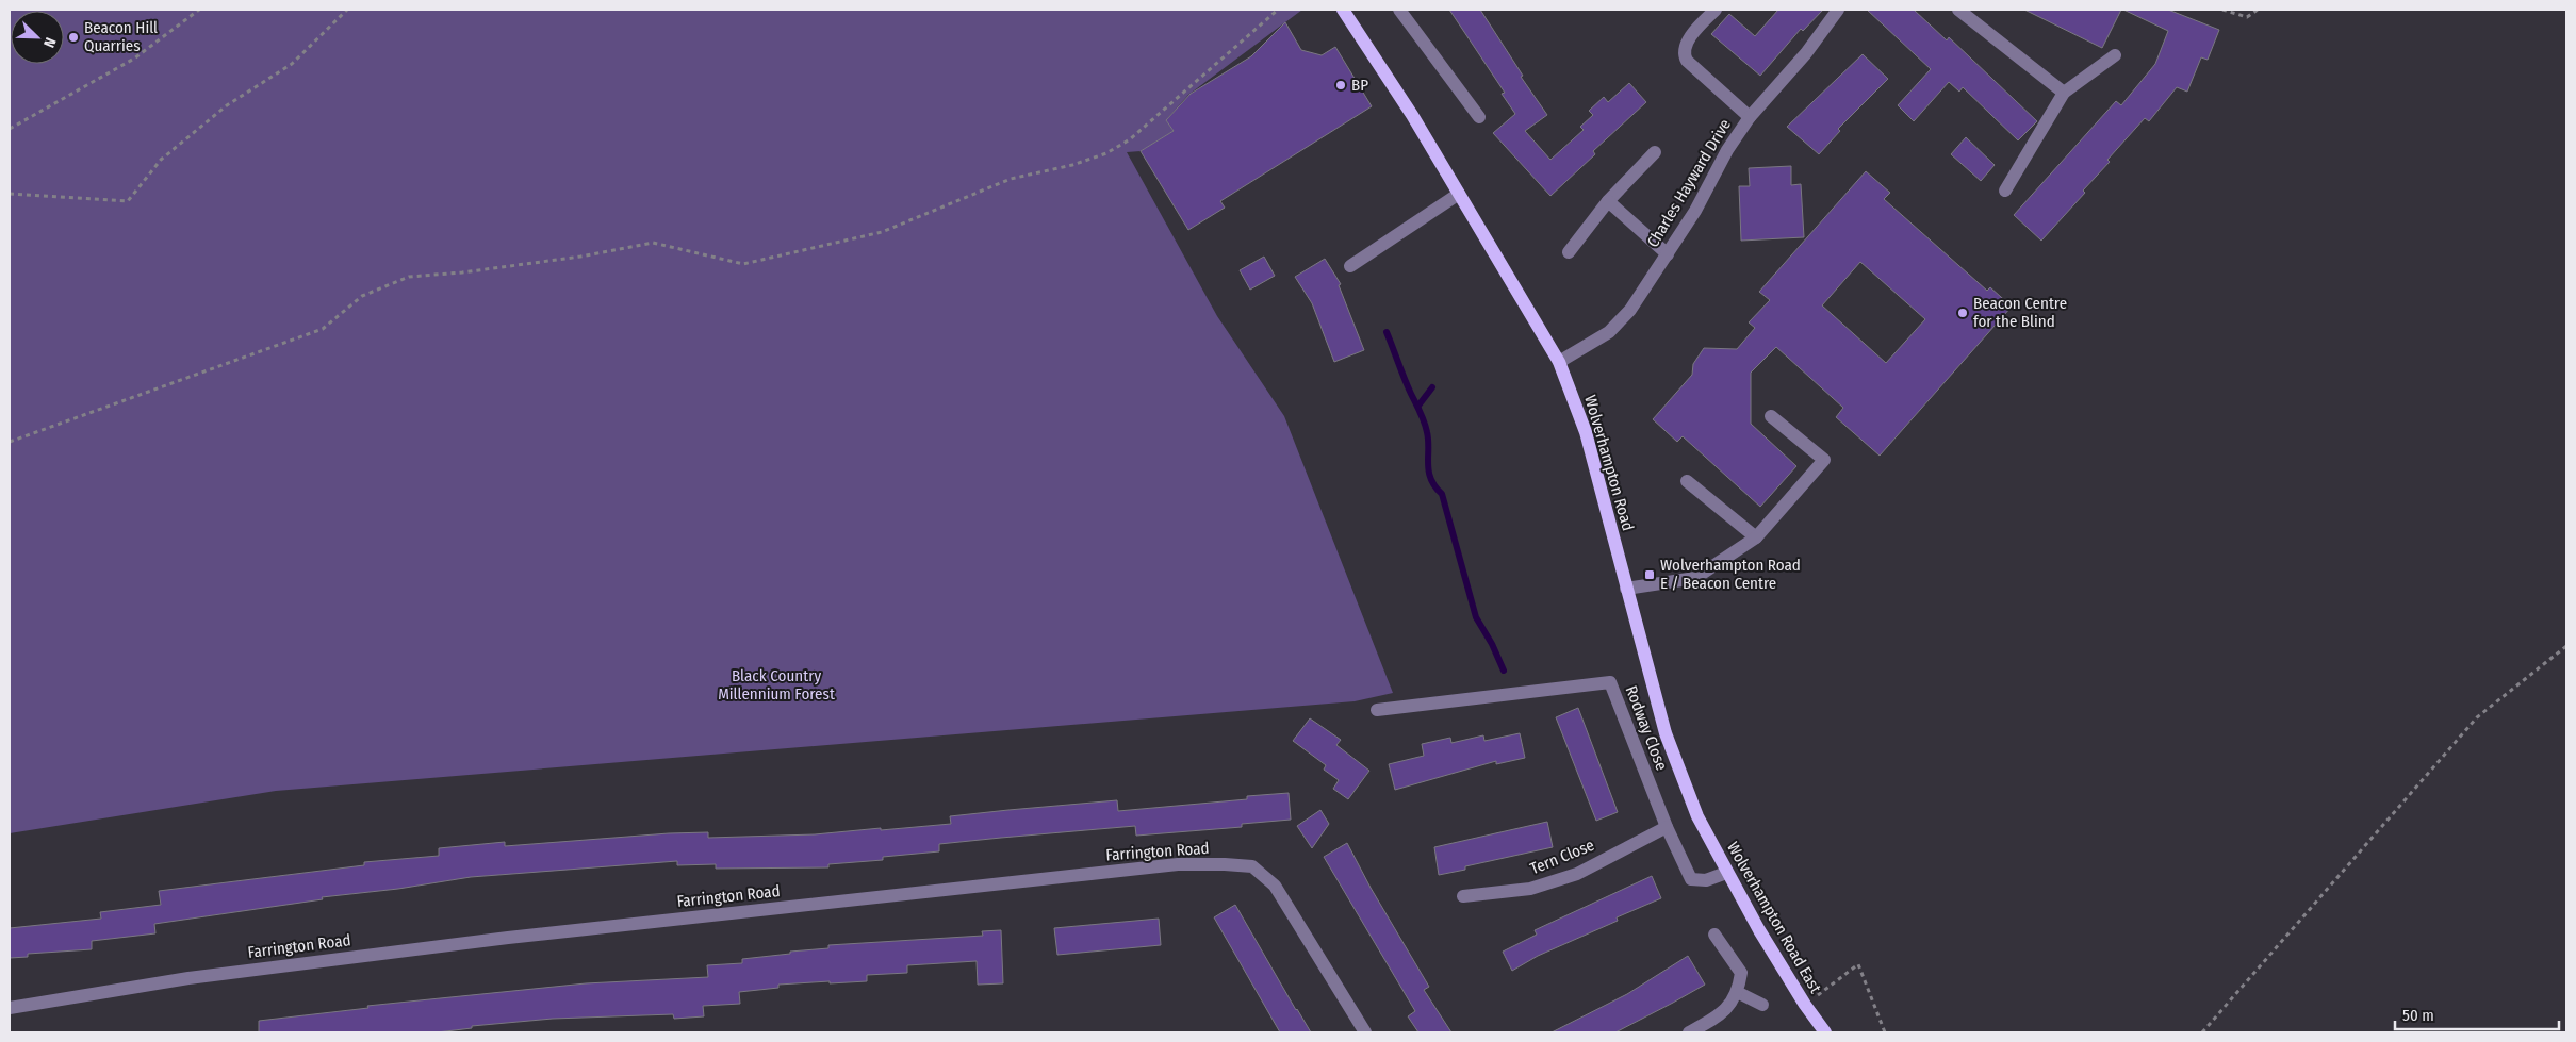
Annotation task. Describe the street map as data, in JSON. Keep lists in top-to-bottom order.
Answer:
{
  "streets": {
    "main road": ["Wolverhampton Road", "Wolverhampton Road East"],
    "street": [
      "Charles Hayward Drive",
      "Rodway Close",
      "Farrington Road",
      "Tern Close"
    ]
  },
  "crossings": [
    ["Charles Hayward Drive", "Wolverhampton Road"],
    ["Wolverhampton Road", "Wolverhampton Road East"],
    ["Rodway Close", "Tern Close"],
    ["Rodway Close", "Wolverhampton Road East"]
  ],
  "parks": ["Black Country Millennium Forest"],
  "places": {
    "other": ["Beacon Hill Quarries", "BP", "Beacon Centre for the Blind"],
    "transit": ["Wolverhampton Road E / Beacon Centre"]
  },
  "scale_bar": "50 m",
  "north": "bottom right"
}
